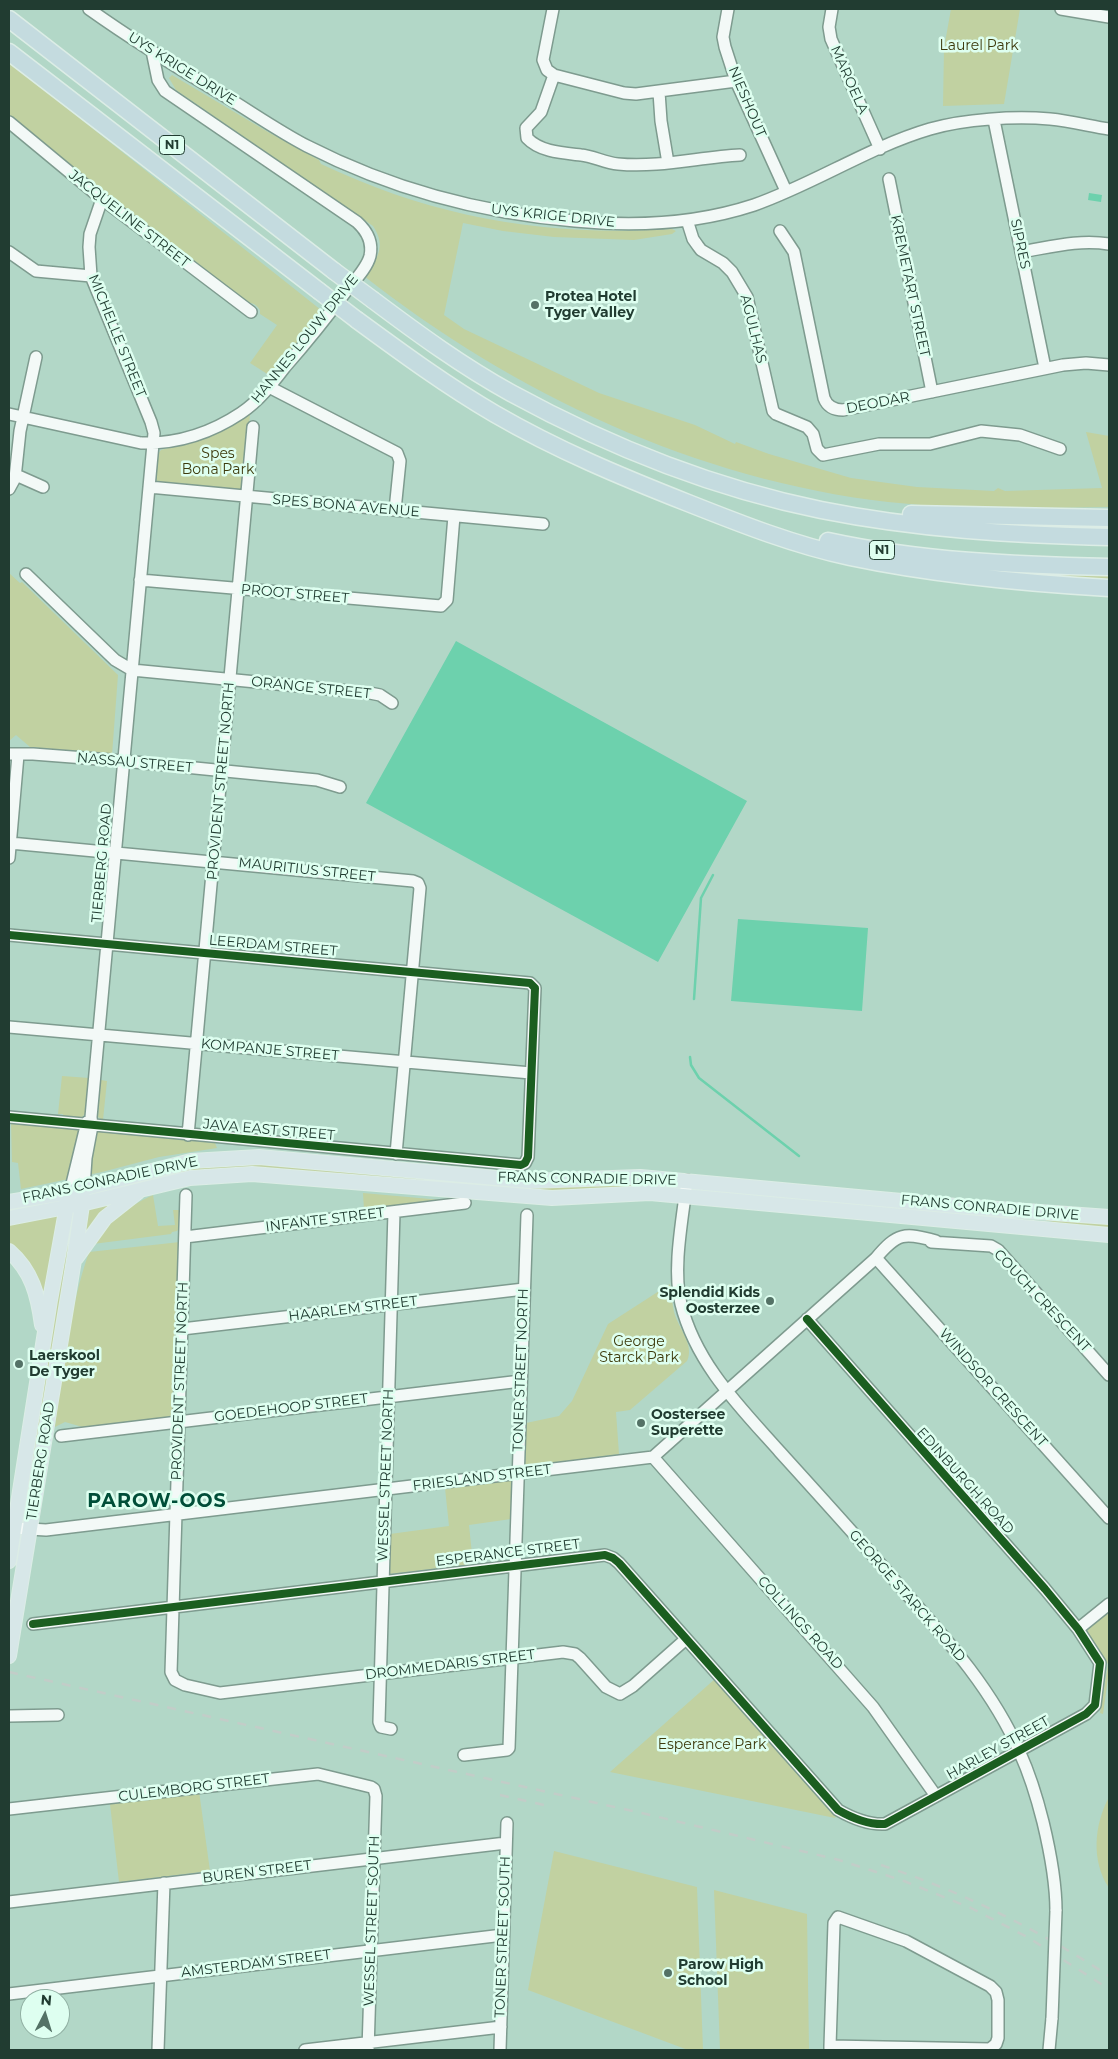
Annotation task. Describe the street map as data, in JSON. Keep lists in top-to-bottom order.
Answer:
{
  "streets": {
    "highway": ["N1"],
    "main road": ["TIERBERG ROAD", "FRANS CONRADIE DRIVE"],
    "street": [
      "UYS KRIGE DRIVE",
      "MAROELA",
      "NIESHOUT",
      "JACQUELINE STREET",
      "SIPRES",
      "KREMETART STREET",
      "AGULHAS",
      "MICHELLE STREET",
      "HANNES LOUW DRIVE",
      "DEODAR",
      "SPES BONA AVENUE",
      "PROOT STREET",
      "ORANGE STREET",
      "NASSAU STREET",
      "PROVIDENT STREET NORTH",
      "MAURITIUS STREET",
      "LEERDAM STREET",
      "KOMPANJE STREET",
      "JAVA EAST STREET",
      "INFANTE STREET",
      "COUCH CRESCENT",
      "HAARLEM STREET",
      "TONER STREET NORTH",
      "WINDSOR CRESCENT",
      "GOEDEHOOP STREET",
      "WESSEL STREET NORTH",
      "FRIESLAND STREET",
      "EDINBURGH ROAD",
      "ESPERANCE STREET",
      "GEORGE STARCK ROAD",
      "COLLINGS ROAD",
      "DROMMEDARIS STREET",
      "HARLEY STREET",
      "CULEMBORG STREET",
      "BUREN STREET",
      "WESSEL STREET SOUTH",
      "TONER STREET SOUTH",
      "AMSTERDAM STREET"
    ]
  },
  "crossings": [
    ["UYS KRIGE DRIVE", "MAROELA"],
    ["UYS KRIGE DRIVE", "NIESHOUT"],
    ["UYS KRIGE DRIVE", "SIPRES"],
    ["UYS KRIGE DRIVE", "AGULHAS"],
    ["UYS KRIGE DRIVE", "HANNES LOUW DRIVE"],
    ["JACQUELINE STREET", "MICHELLE STREET"],
    ["SIPRES", "DEODAR"],
    ["KREMETART STREET", "DEODAR"],
    ["MICHELLE STREET", "HANNES LOUW DRIVE"],
    ["MICHELLE STREET", "TIERBERG ROAD"],
    ["HANNES LOUW DRIVE", "TIERBERG ROAD"],
    ["SPES BONA AVENUE", "PROOT STREET"],
    ["SPES BONA AVENUE", "PROVIDENT STREET NORTH"],
    ["SPES BONA AVENUE", "TIERBERG ROAD"],
    ["PROOT STREET", "PROVIDENT STREET NORTH"],
    ["PROOT STREET", "TIERBERG ROAD"],
    ["ORANGE STREET", "PROVIDENT STREET NORTH"],
    ["ORANGE STREET", "TIERBERG ROAD"],
    ["NASSAU STREET", "PROVIDENT STREET NORTH"],
    ["NASSAU STREET", "TIERBERG ROAD"],
    ["PROVIDENT STREET NORTH", "MAURITIUS STREET"],
    ["PROVIDENT STREET NORTH", "LEERDAM STREET"],
    ["PROVIDENT STREET NORTH", "KOMPANJE STREET"],
    ["PROVIDENT STREET NORTH", "JAVA EAST STREET"],
    ["PROVIDENT STREET NORTH", "INFANTE STREET"],
    ["PROVIDENT STREET NORTH", "HAARLEM STREET"],
    ["PROVIDENT STREET NORTH", "GOEDEHOOP STREET"],
    ["PROVIDENT STREET NORTH", "FRIESLAND STREET"],
    ["PROVIDENT STREET NORTH", "ESPERANCE STREET"],
    ["PROVIDENT STREET NORTH", "DROMMEDARIS STREET"],
    ["TIERBERG ROAD", "MAURITIUS STREET"],
    ["TIERBERG ROAD", "LEERDAM STREET"],
    ["TIERBERG ROAD", "KOMPANJE STREET"],
    ["TIERBERG ROAD", "JAVA EAST STREET"],
    ["TIERBERG ROAD", "FRANS CONRADIE DRIVE"],
    ["TIERBERG ROAD", "FRIESLAND STREET"],
    ["MAURITIUS STREET", "LEERDAM STREET"],
    ["LEERDAM STREET", "KOMPANJE STREET"],
    ["LEERDAM STREET", "JAVA EAST STREET"],
    ["KOMPANJE STREET", "JAVA EAST STREET"],
    ["FRANS CONRADIE DRIVE", "GEORGE STARCK ROAD"],
    ["INFANTE STREET", "WESSEL STREET NORTH"],
    ["COUCH CRESCENT", "WINDSOR CRESCENT"],
    ["HAARLEM STREET", "TONER STREET NORTH"],
    ["HAARLEM STREET", "WESSEL STREET NORTH"],
    ["TONER STREET NORTH", "GOEDEHOOP STREET"],
    ["TONER STREET NORTH", "FRIESLAND STREET"],
    ["TONER STREET NORTH", "ESPERANCE STREET"],
    ["TONER STREET NORTH", "DROMMEDARIS STREET"],
    ["GOEDEHOOP STREET", "WESSEL STREET NORTH"],
    ["WESSEL STREET NORTH", "FRIESLAND STREET"],
    ["WESSEL STREET NORTH", "ESPERANCE STREET"],
    ["WESSEL STREET NORTH", "DROMMEDARIS STREET"],
    ["FRIESLAND STREET", "COLLINGS ROAD"],
    ["EDINBURGH ROAD", "HARLEY STREET"],
    ["ESPERANCE STREET", "DROMMEDARIS STREET"],
    ["ESPERANCE STREET", "HARLEY STREET"],
    ["GEORGE STARCK ROAD", "HARLEY STREET"],
    ["COLLINGS ROAD", "HARLEY STREET"],
    ["CULEMBORG STREET", "WESSEL STREET SOUTH"],
    ["BUREN STREET", "WESSEL STREET SOUTH"],
    ["BUREN STREET", "TONER STREET SOUTH"],
    ["WESSEL STREET SOUTH", "AMSTERDAM STREET"],
    ["TONER STREET SOUTH", "AMSTERDAM STREET"]
  ],
  "districts": ["PAROW-OOS"],
  "parks": [
    "Laurel Park",
    "Spes Bona Park",
    "George Starck Park",
    "Esperance Park"
  ],
  "places": [
    "Protea Hotel Tyger Valley",
    "Splendid Kids Oosterzee",
    "Laerskool De Tyger",
    "Oostersee Superette",
    "Parow High School"
  ],
  "north": "top"
}
